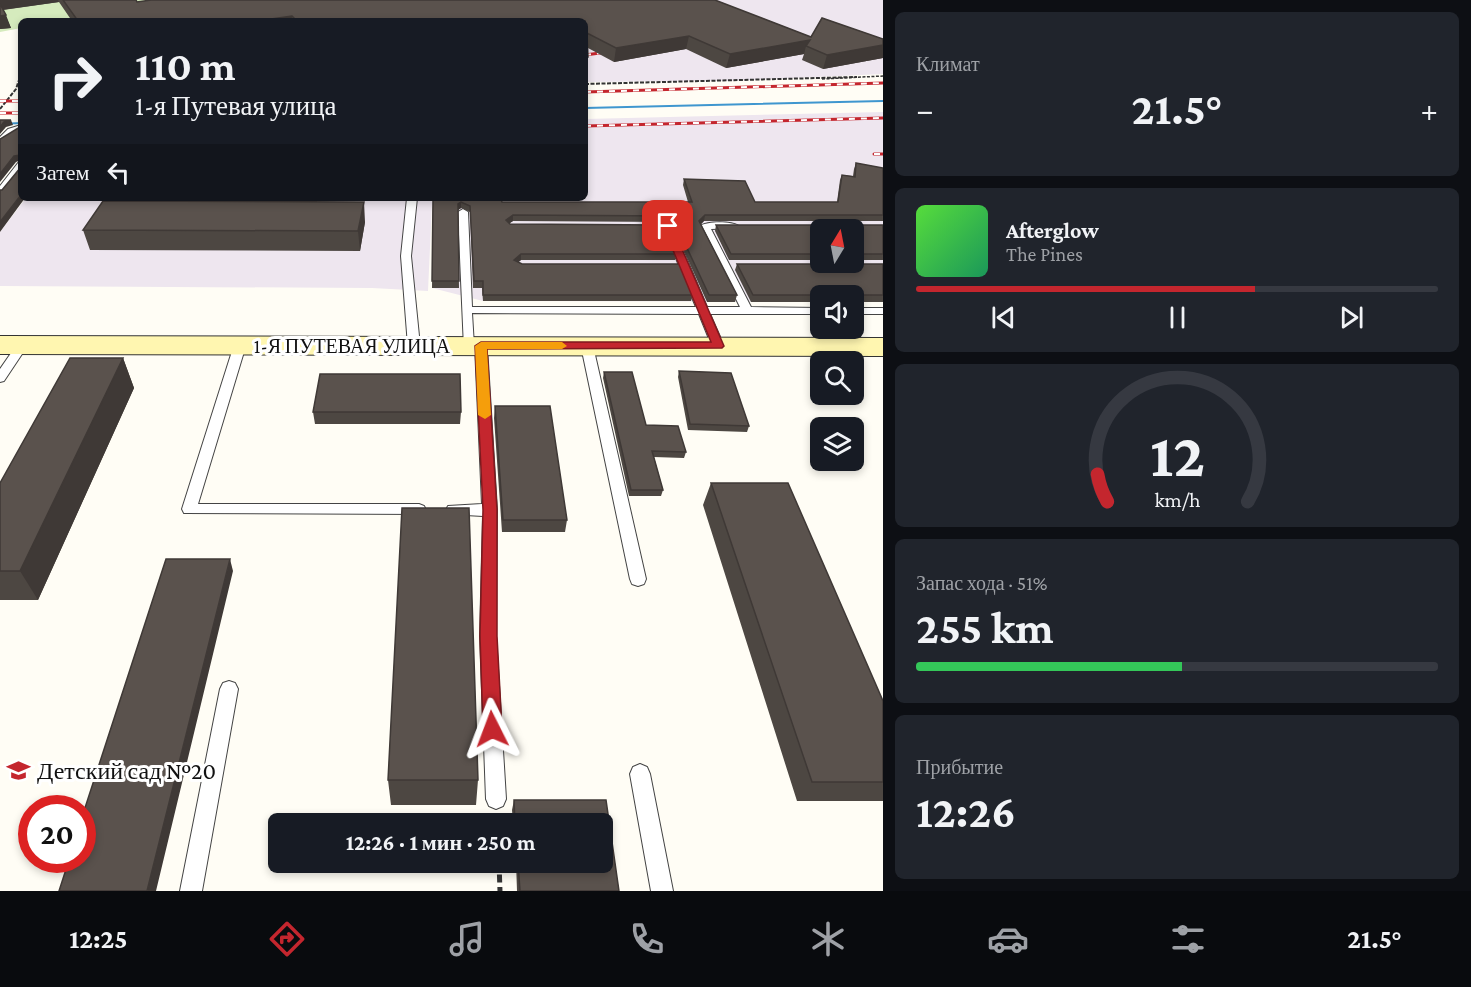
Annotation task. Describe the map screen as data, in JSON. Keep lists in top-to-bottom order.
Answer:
{
  "streets": {
    "street": ["1-Я ПУТЕВАЯ УЛИЦА"]
  },
  "places": {
    "school or university": ["Детский сад №20"]
  },
  "north": "top",
  "page": {
    "tile": [
      "Климат",
      ["Запас хода · 51%", "255 km"],
      ["Прибытие", "12:26"]
    ],
    "turn": ["110 m", "1-я Путевая улица"],
    "heat": ["−", "21.5°", "+"],
    "then": "Затем",
    "song": ["Afterglow", "The Pines"],
    "limit": "20",
    "trip": "12:26 · 1 мин · 250 m",
    "tabs": ["12:25", "21.5°"],
    "gauge": ["12", "km/h"]
  }
}
